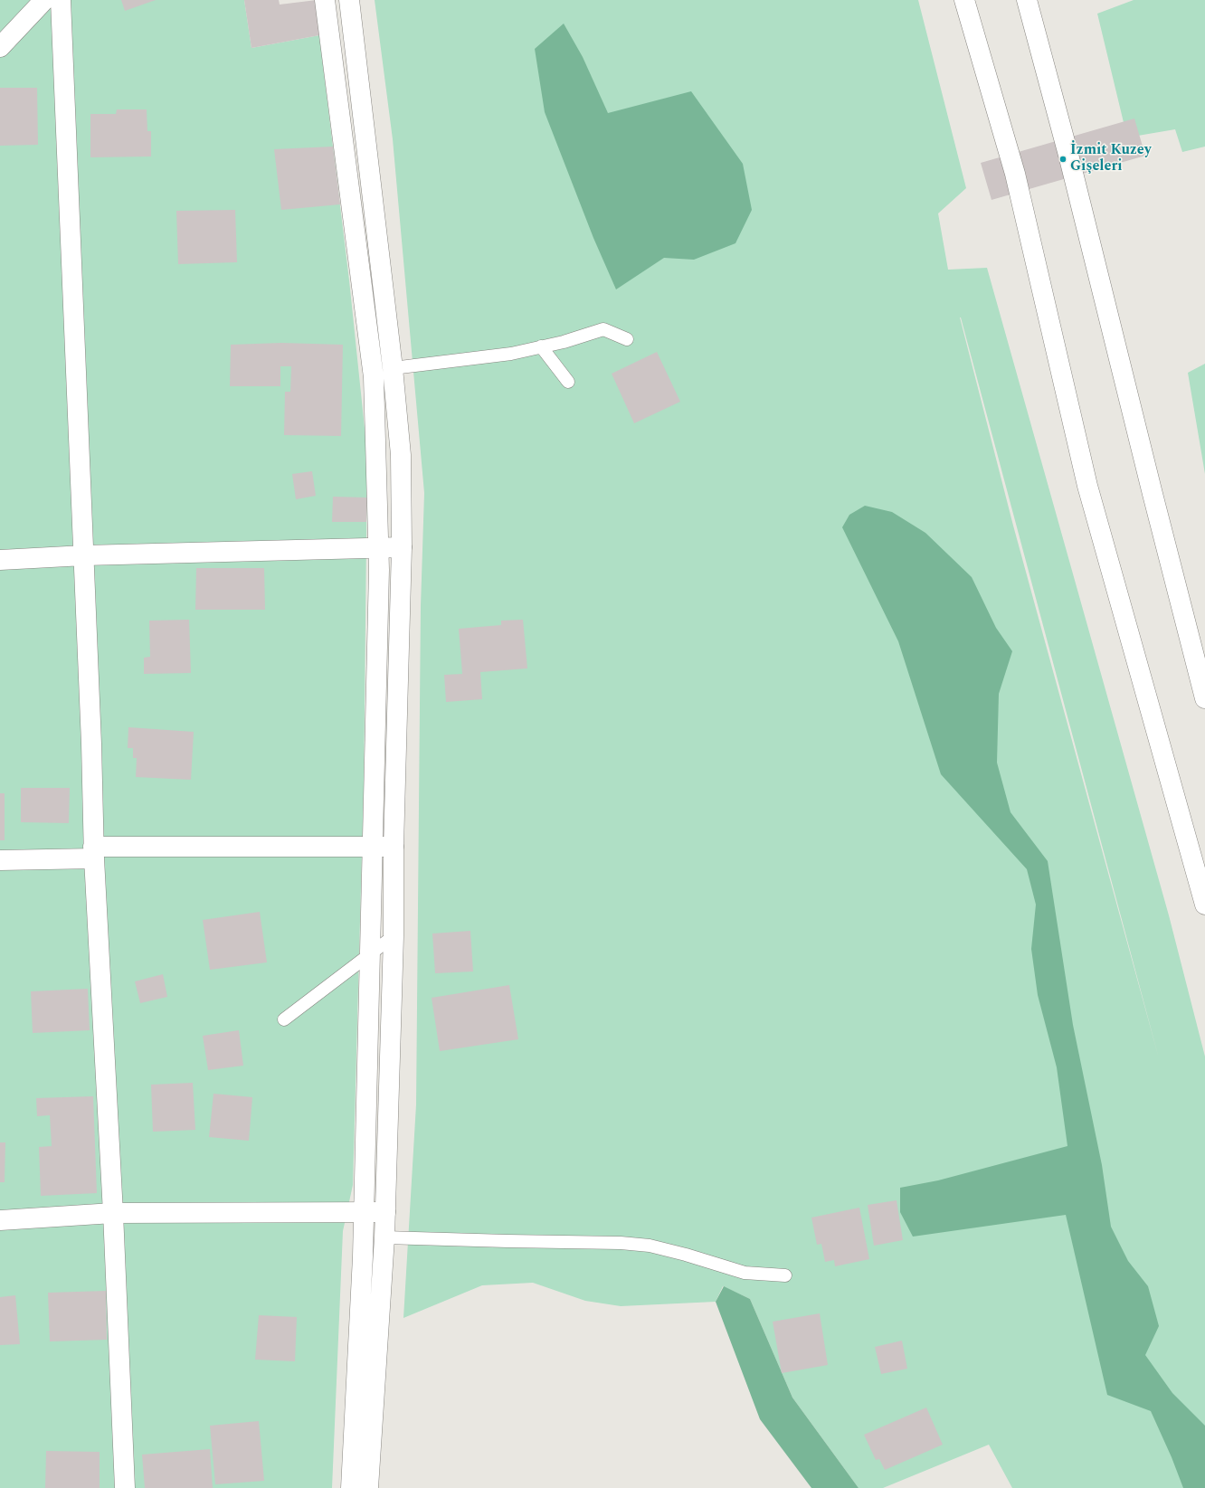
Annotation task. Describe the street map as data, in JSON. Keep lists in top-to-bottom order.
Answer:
{
  "places": ["İzmit Kuzey Gişeleri"]
}
